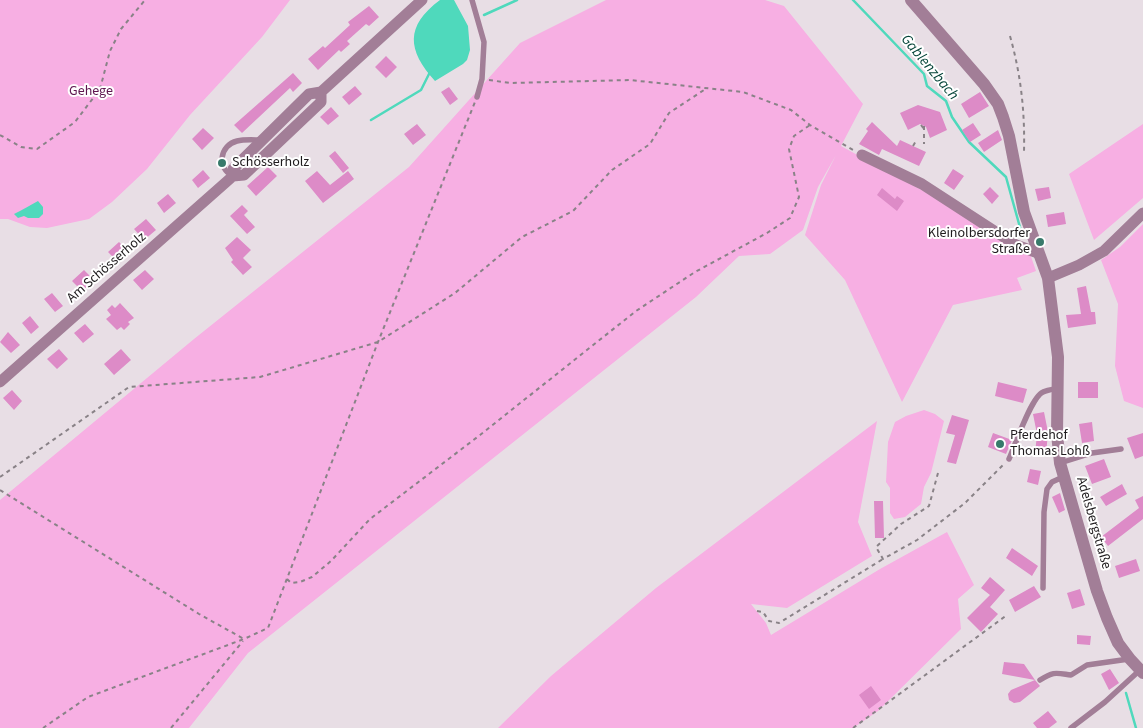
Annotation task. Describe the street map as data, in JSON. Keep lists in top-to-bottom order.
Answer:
{
  "streets": {
    "street": ["Am Schösserholz", "Adelsbergstraße"]
  },
  "water": ["Gablenzbach"],
  "parks": ["Gehege"],
  "places": ["Schösserholz", "Kleinolbersdorfer Straße", "Pferdehof Thomas Lohß"]
}
